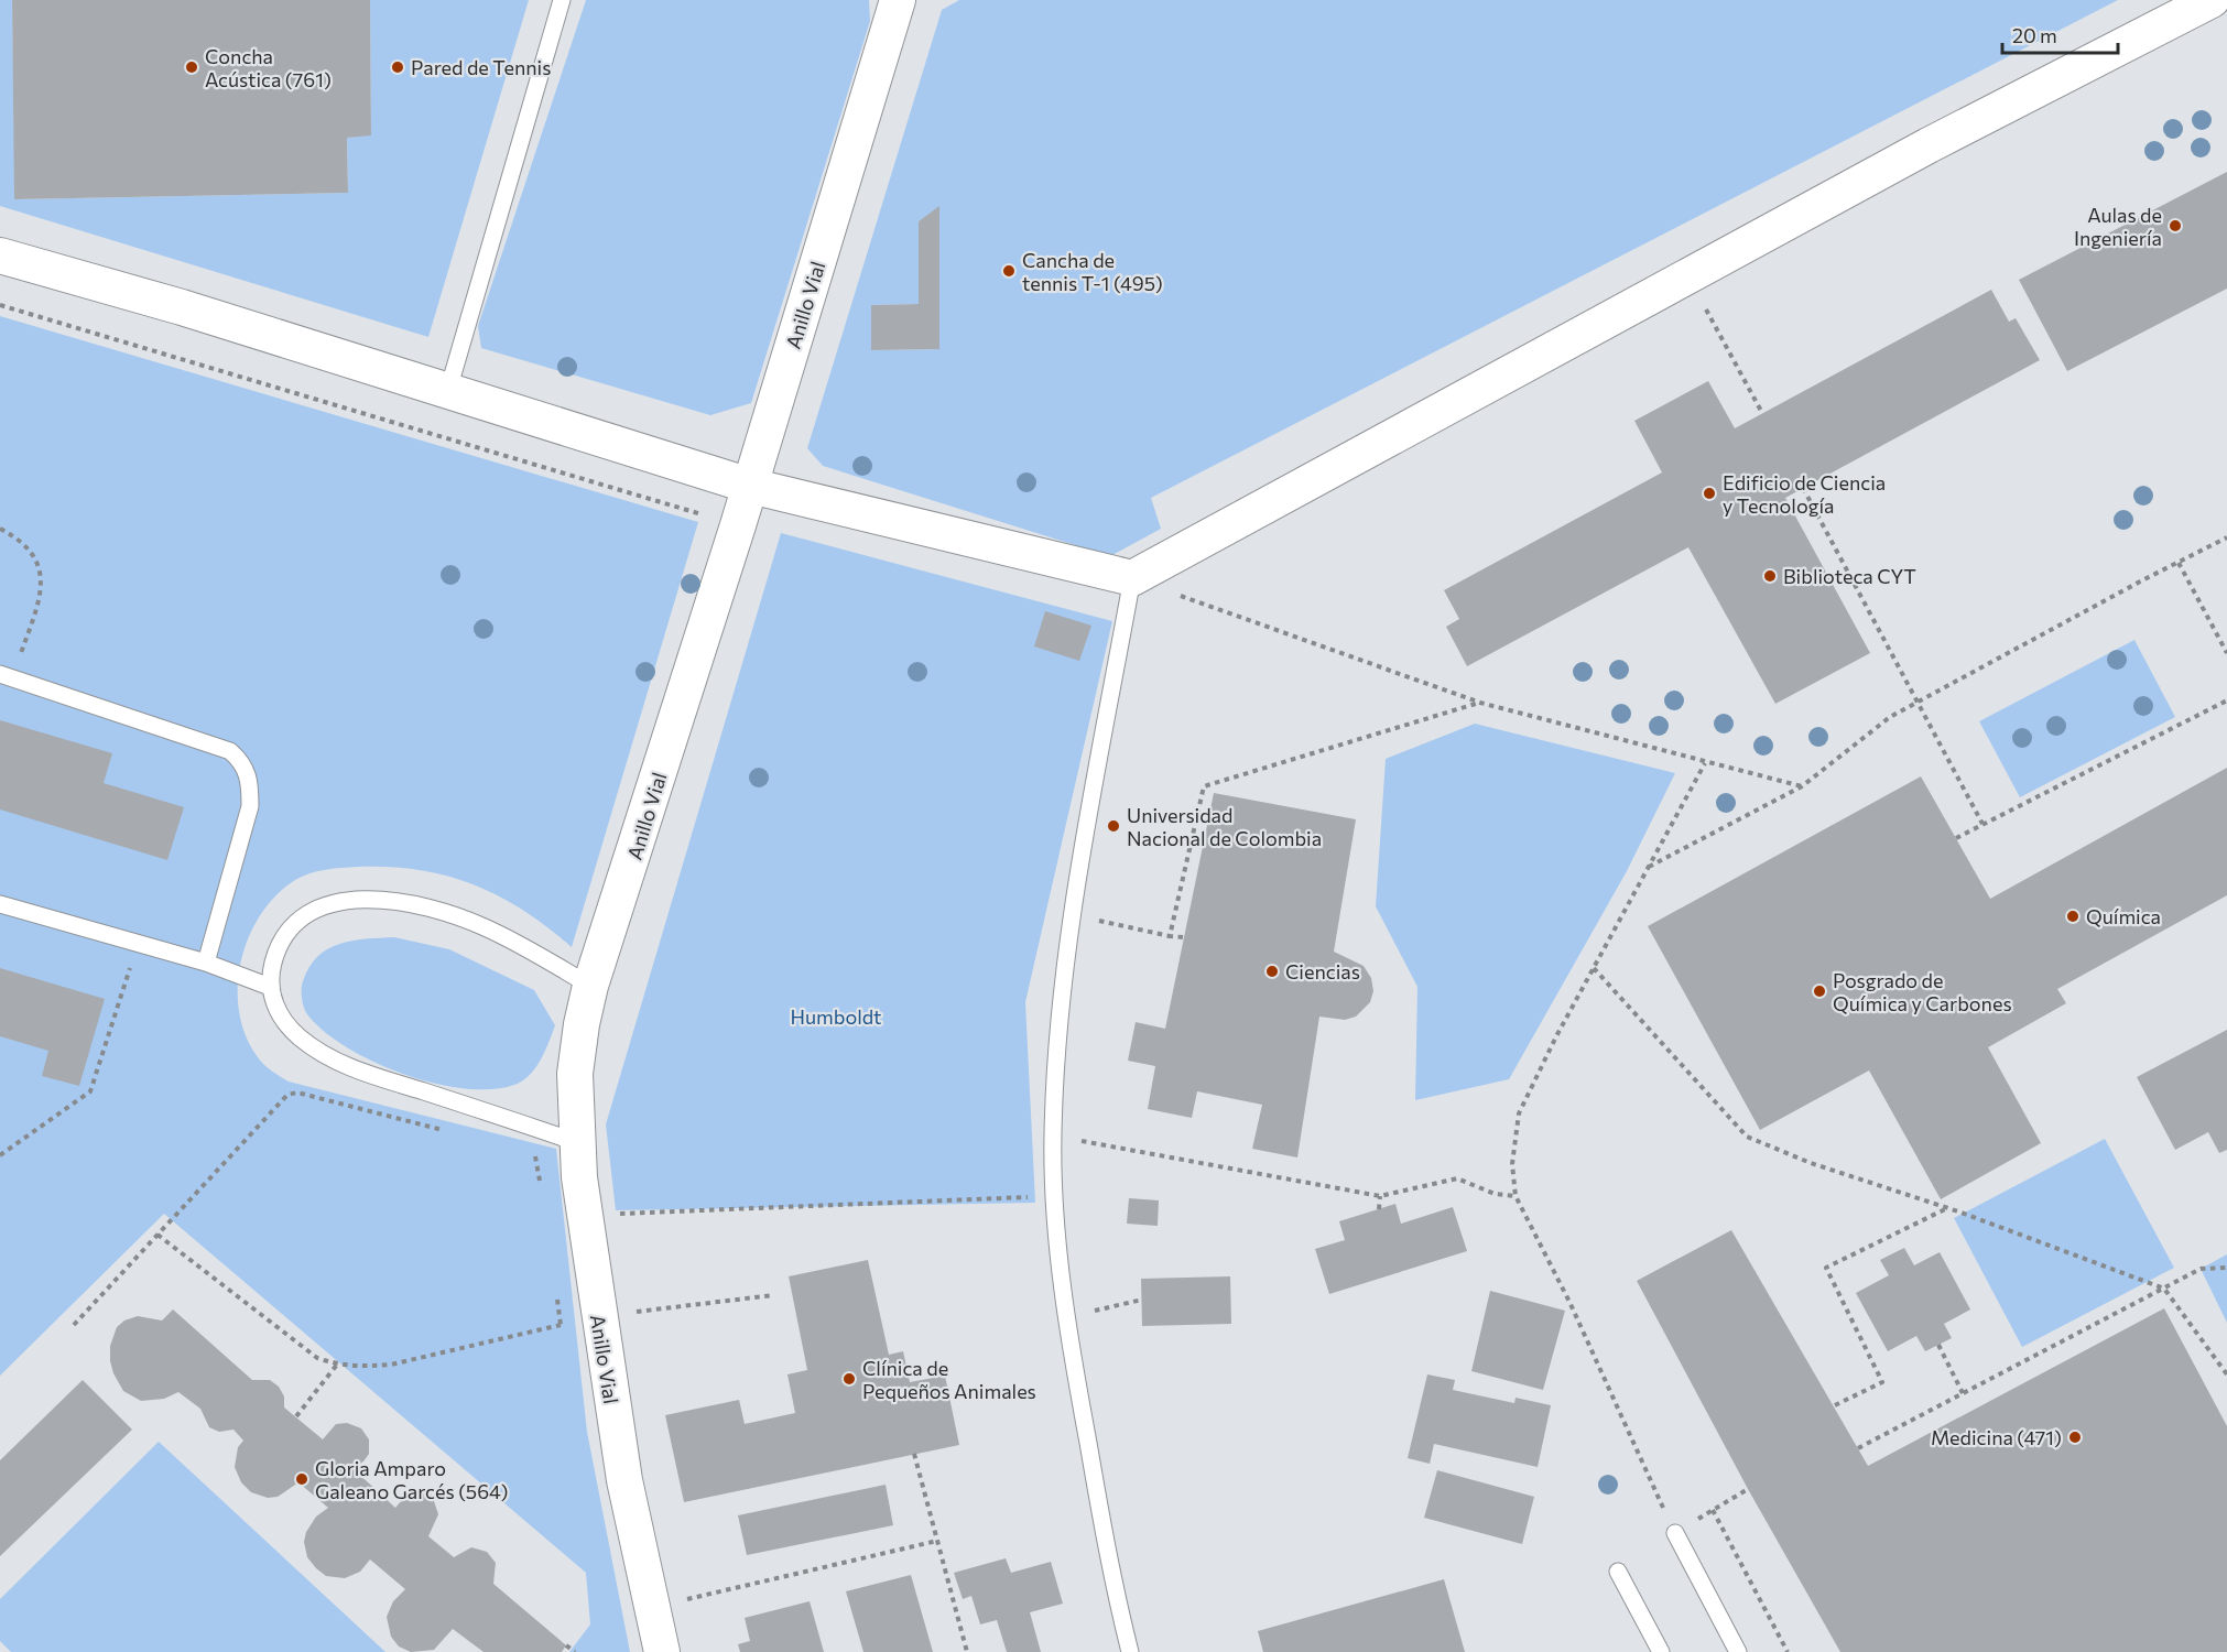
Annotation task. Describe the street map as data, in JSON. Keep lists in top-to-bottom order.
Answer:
{
  "streets": {
    "street": ["Anillo Vial"]
  },
  "parks": ["Humboldt"],
  "places": [
    "Concha Acústica (761)",
    "Pared de Tennis",
    "Aulas de Ingeniería",
    "Cancha de tennis T-1 (495)",
    "Edificio de Ciencia y Tecnología",
    "Biblioteca CYT",
    "Universidad Nacional de Colombia",
    "Química",
    "Ciencias",
    "Posgrado de Química y Carbones",
    "Clínica de Pequeños Animales",
    "Medicina (471)",
    "Gloria Amparo Galeano Garcés (564)"
  ],
  "scale_bar": "20 m"
}
